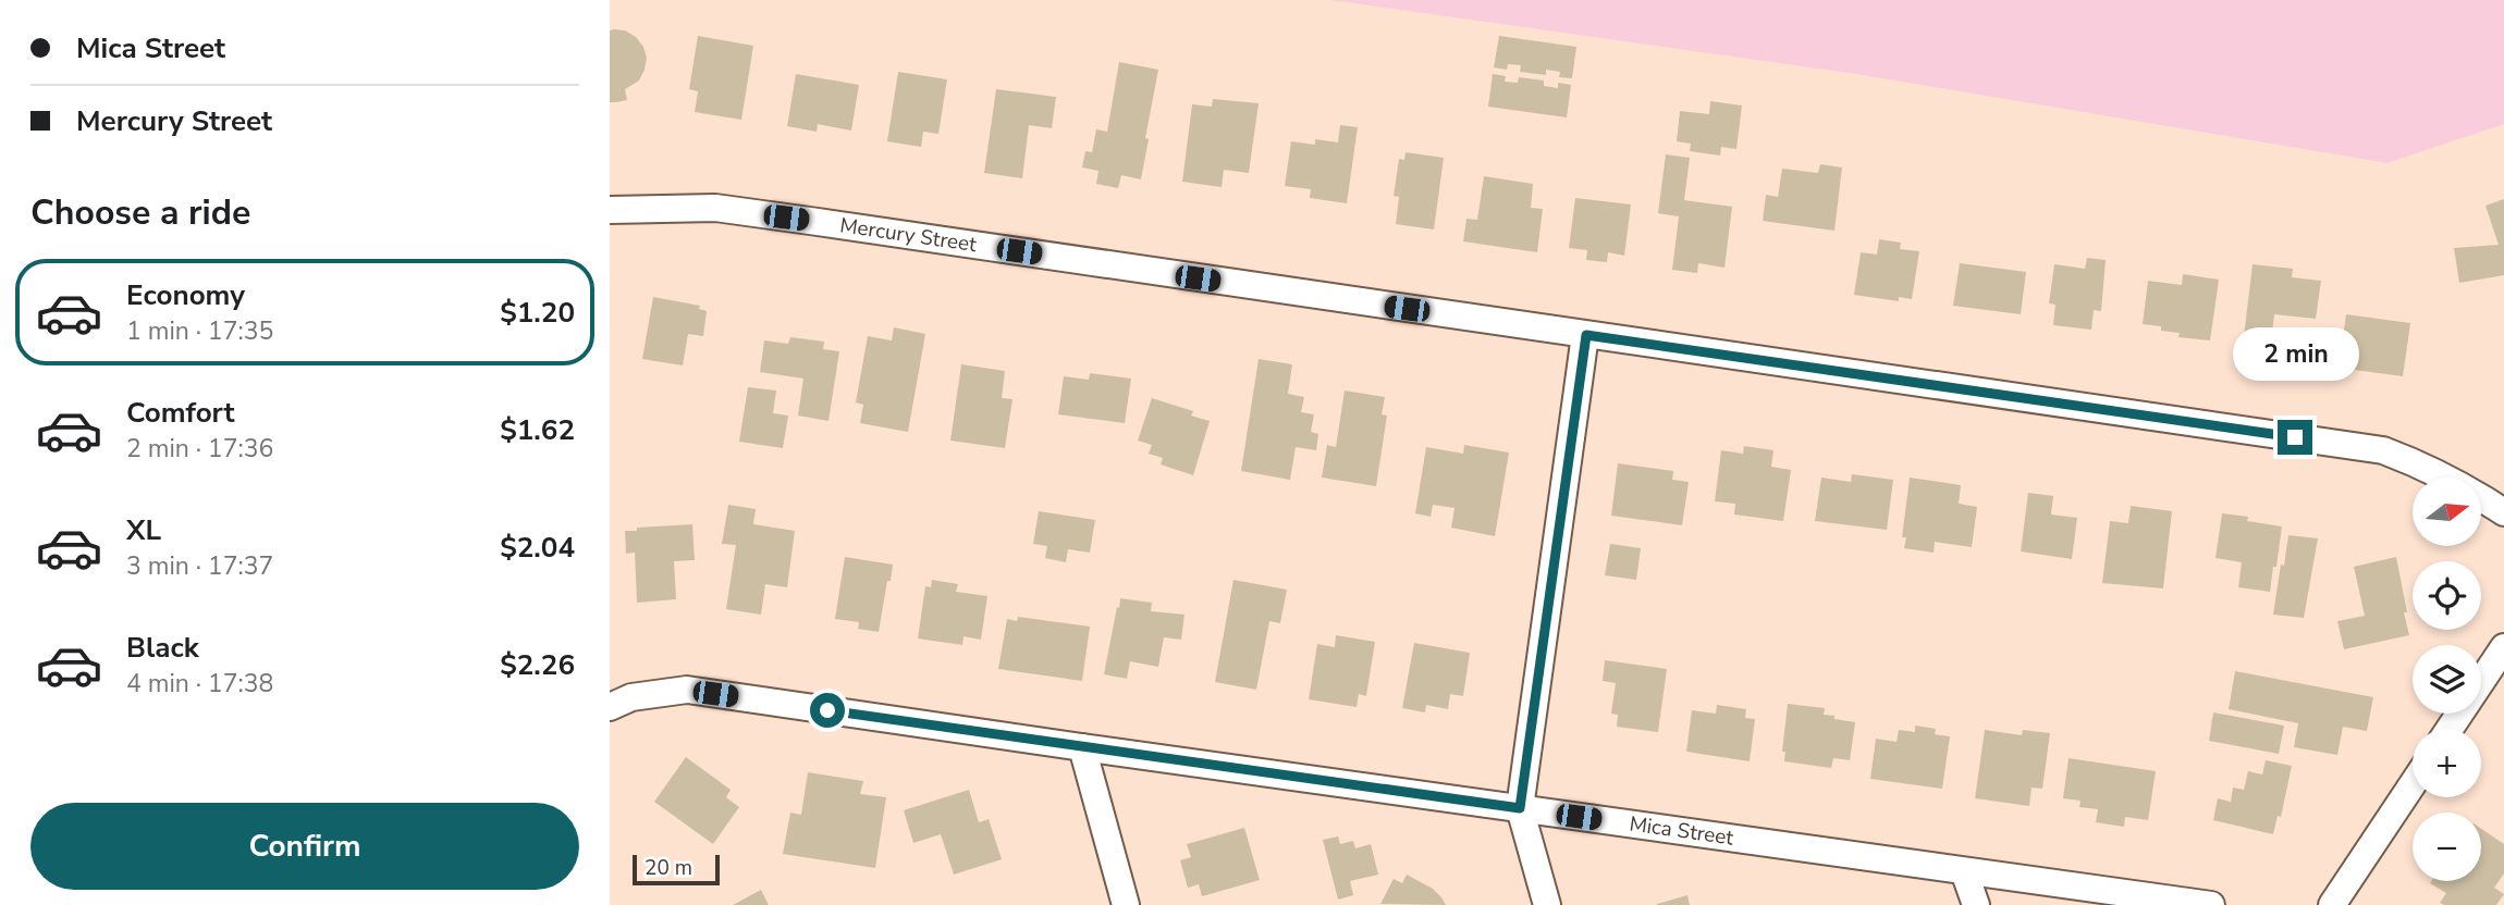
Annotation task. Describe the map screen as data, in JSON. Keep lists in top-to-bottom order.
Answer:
{
  "streets": {
    "street": ["Mercury Street", "Mica Street"]
  },
  "scale_bar": "20 m",
  "north": "right",
  "page": {
    "banner": ["Mica Street", "Mercury Street"],
    "heading": "Choose a ride",
    "list": [
      {
        "name": "Economy",
        "note": "1 min · 17:35",
        "value": "$1.20"
      },
      {
        "name": "Comfort",
        "note": "2 min · 17:36",
        "value": "$1.62"
      },
      {
        "name": "XL",
        "note": "3 min · 17:37",
        "value": "$2.04"
      },
      {
        "name": "Black",
        "note": "4 min · 17:38",
        "value": "$2.26"
      }
    ],
    "bubble": "2 min",
    "map_buttons": ["+", "−"],
    "buttons": "Confirm",
    "scale": "20 m"
  }
}
